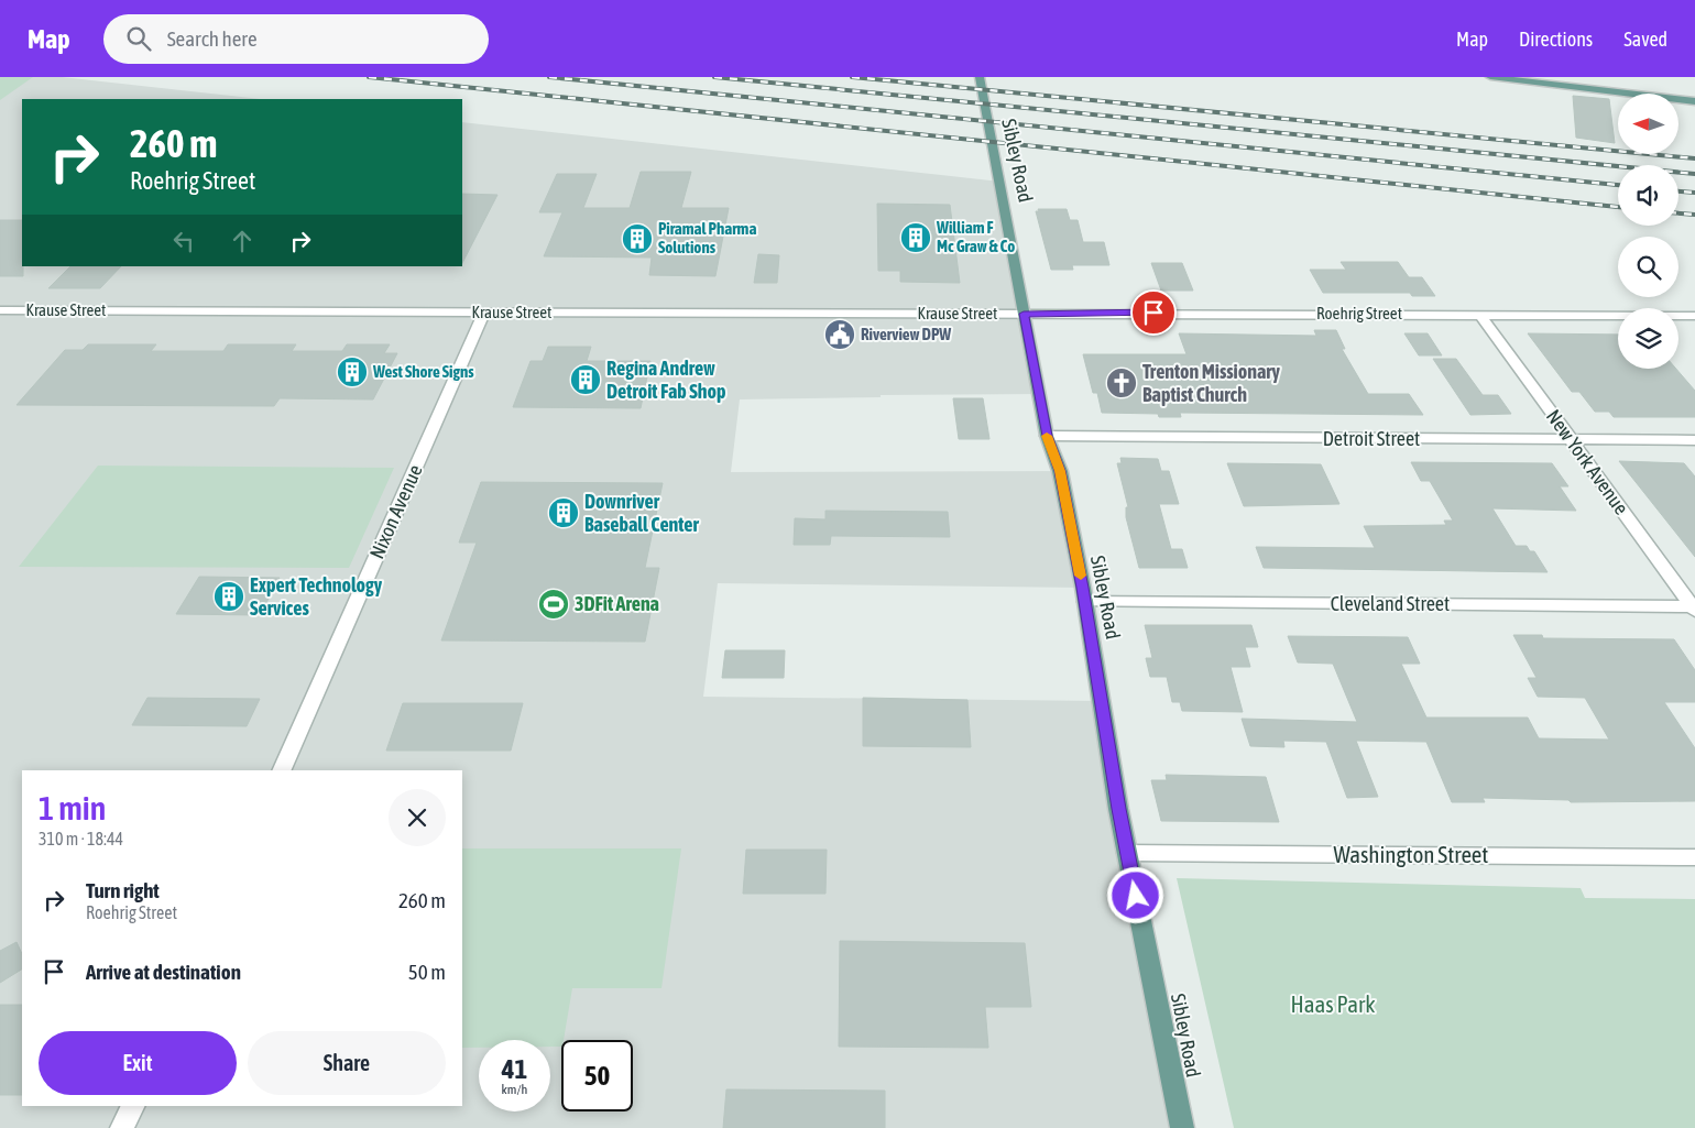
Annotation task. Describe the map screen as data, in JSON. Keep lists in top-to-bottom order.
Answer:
{
  "streets": {
    "main road": ["Sibley Road"],
    "street": [
      "Krause Street",
      "Roehrig Street",
      "Detroit Street",
      "New York Avenue",
      "Nixon Avenue",
      "Cleveland Street",
      "Washington Street"
    ]
  },
  "crossings": [
    ["Sibley Road", "Krause Street"],
    ["Sibley Road", "Roehrig Street"],
    ["Sibley Road", "Detroit Street"],
    ["Sibley Road", "Cleveland Street"],
    ["Sibley Road", "Washington Street"],
    ["Krause Street", "Roehrig Street"],
    ["Krause Street", "Nixon Avenue"],
    ["Roehrig Street", "New York Avenue"],
    ["Detroit Street", "New York Avenue"],
    ["New York Avenue", "Cleveland Street"]
  ],
  "parks": ["Haas Park"],
  "places": {
    "building": [
      "William F Mc Graw & Co",
      "Piramal Pharma Solutions",
      "West Shore Signs",
      "Regina Andrew Detroit Fab Shop",
      "Downriver Baseball Center",
      "Expert Technology Services"
    ],
    "public building": ["Riverview DPW"],
    "church": ["Trenton Missionary Baptist Church"],
    "sports": ["3DFit Arena"]
  },
  "north": "left",
  "page": {
    "header": "Map",
    "search": "Search here",
    "nav": ["Map", "Directions", "Saved"],
    "turn": ["260 m", "Roehrig Street"],
    "heading": ["1 min", "310 m · 18:44"],
    "list": [
      {
        "name": "Turn right",
        "note": "Roehrig Street",
        "value": "260 m"
      },
      {
        "name": "Arrive at destination",
        "value": "50 m"
      }
    ],
    "buttons": ["Exit", "Share"],
    "speed": "41 km/h",
    "limit": "50"
  }
}
